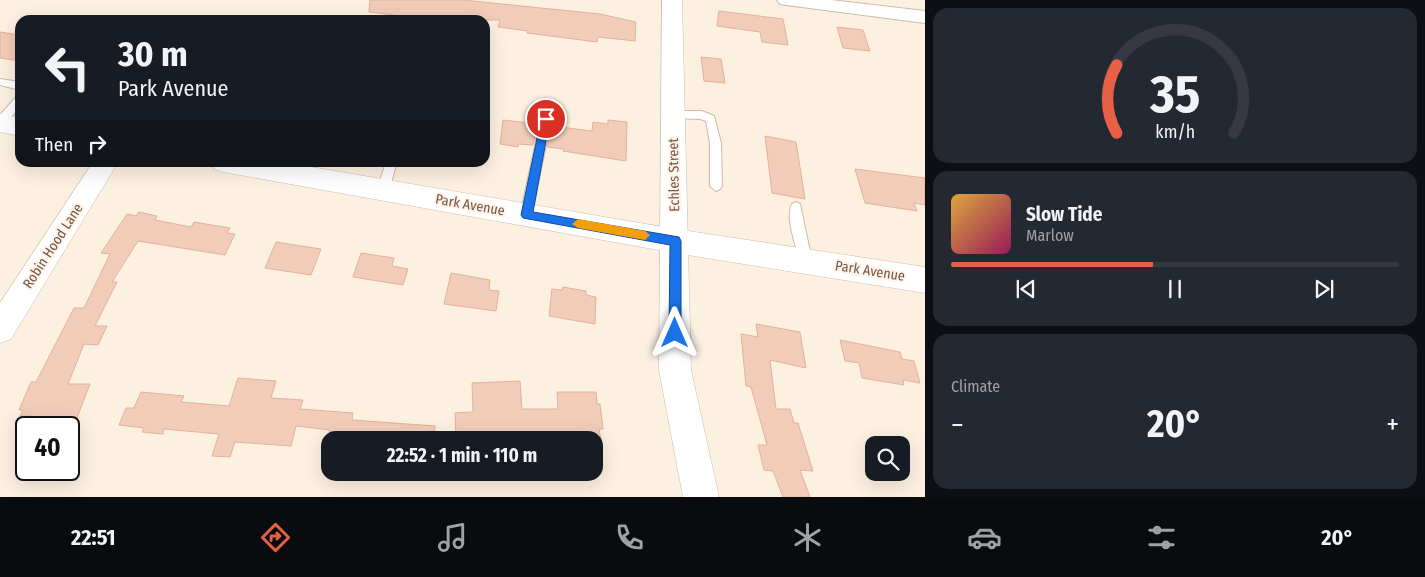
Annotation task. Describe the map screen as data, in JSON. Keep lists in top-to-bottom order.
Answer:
{
  "streets": {
    "street": ["Echles Street", "Park Avenue", "Robin Hood Lane"]
  },
  "crossings": [
    ["Echles Street", "Park Avenue"]
  ],
  "page": {
    "turn": ["30 m", "Park Avenue"],
    "then": "Then",
    "song": ["Slow Tide", "Marlow"],
    "tile": "Climate",
    "heat": ["−", "20°", "+"],
    "limit": "40",
    "trip": "22:52 · 1 min · 110 m",
    "tabs": ["22:51", "20°"],
    "gauge": ["35", "km/h"]
  }
}
